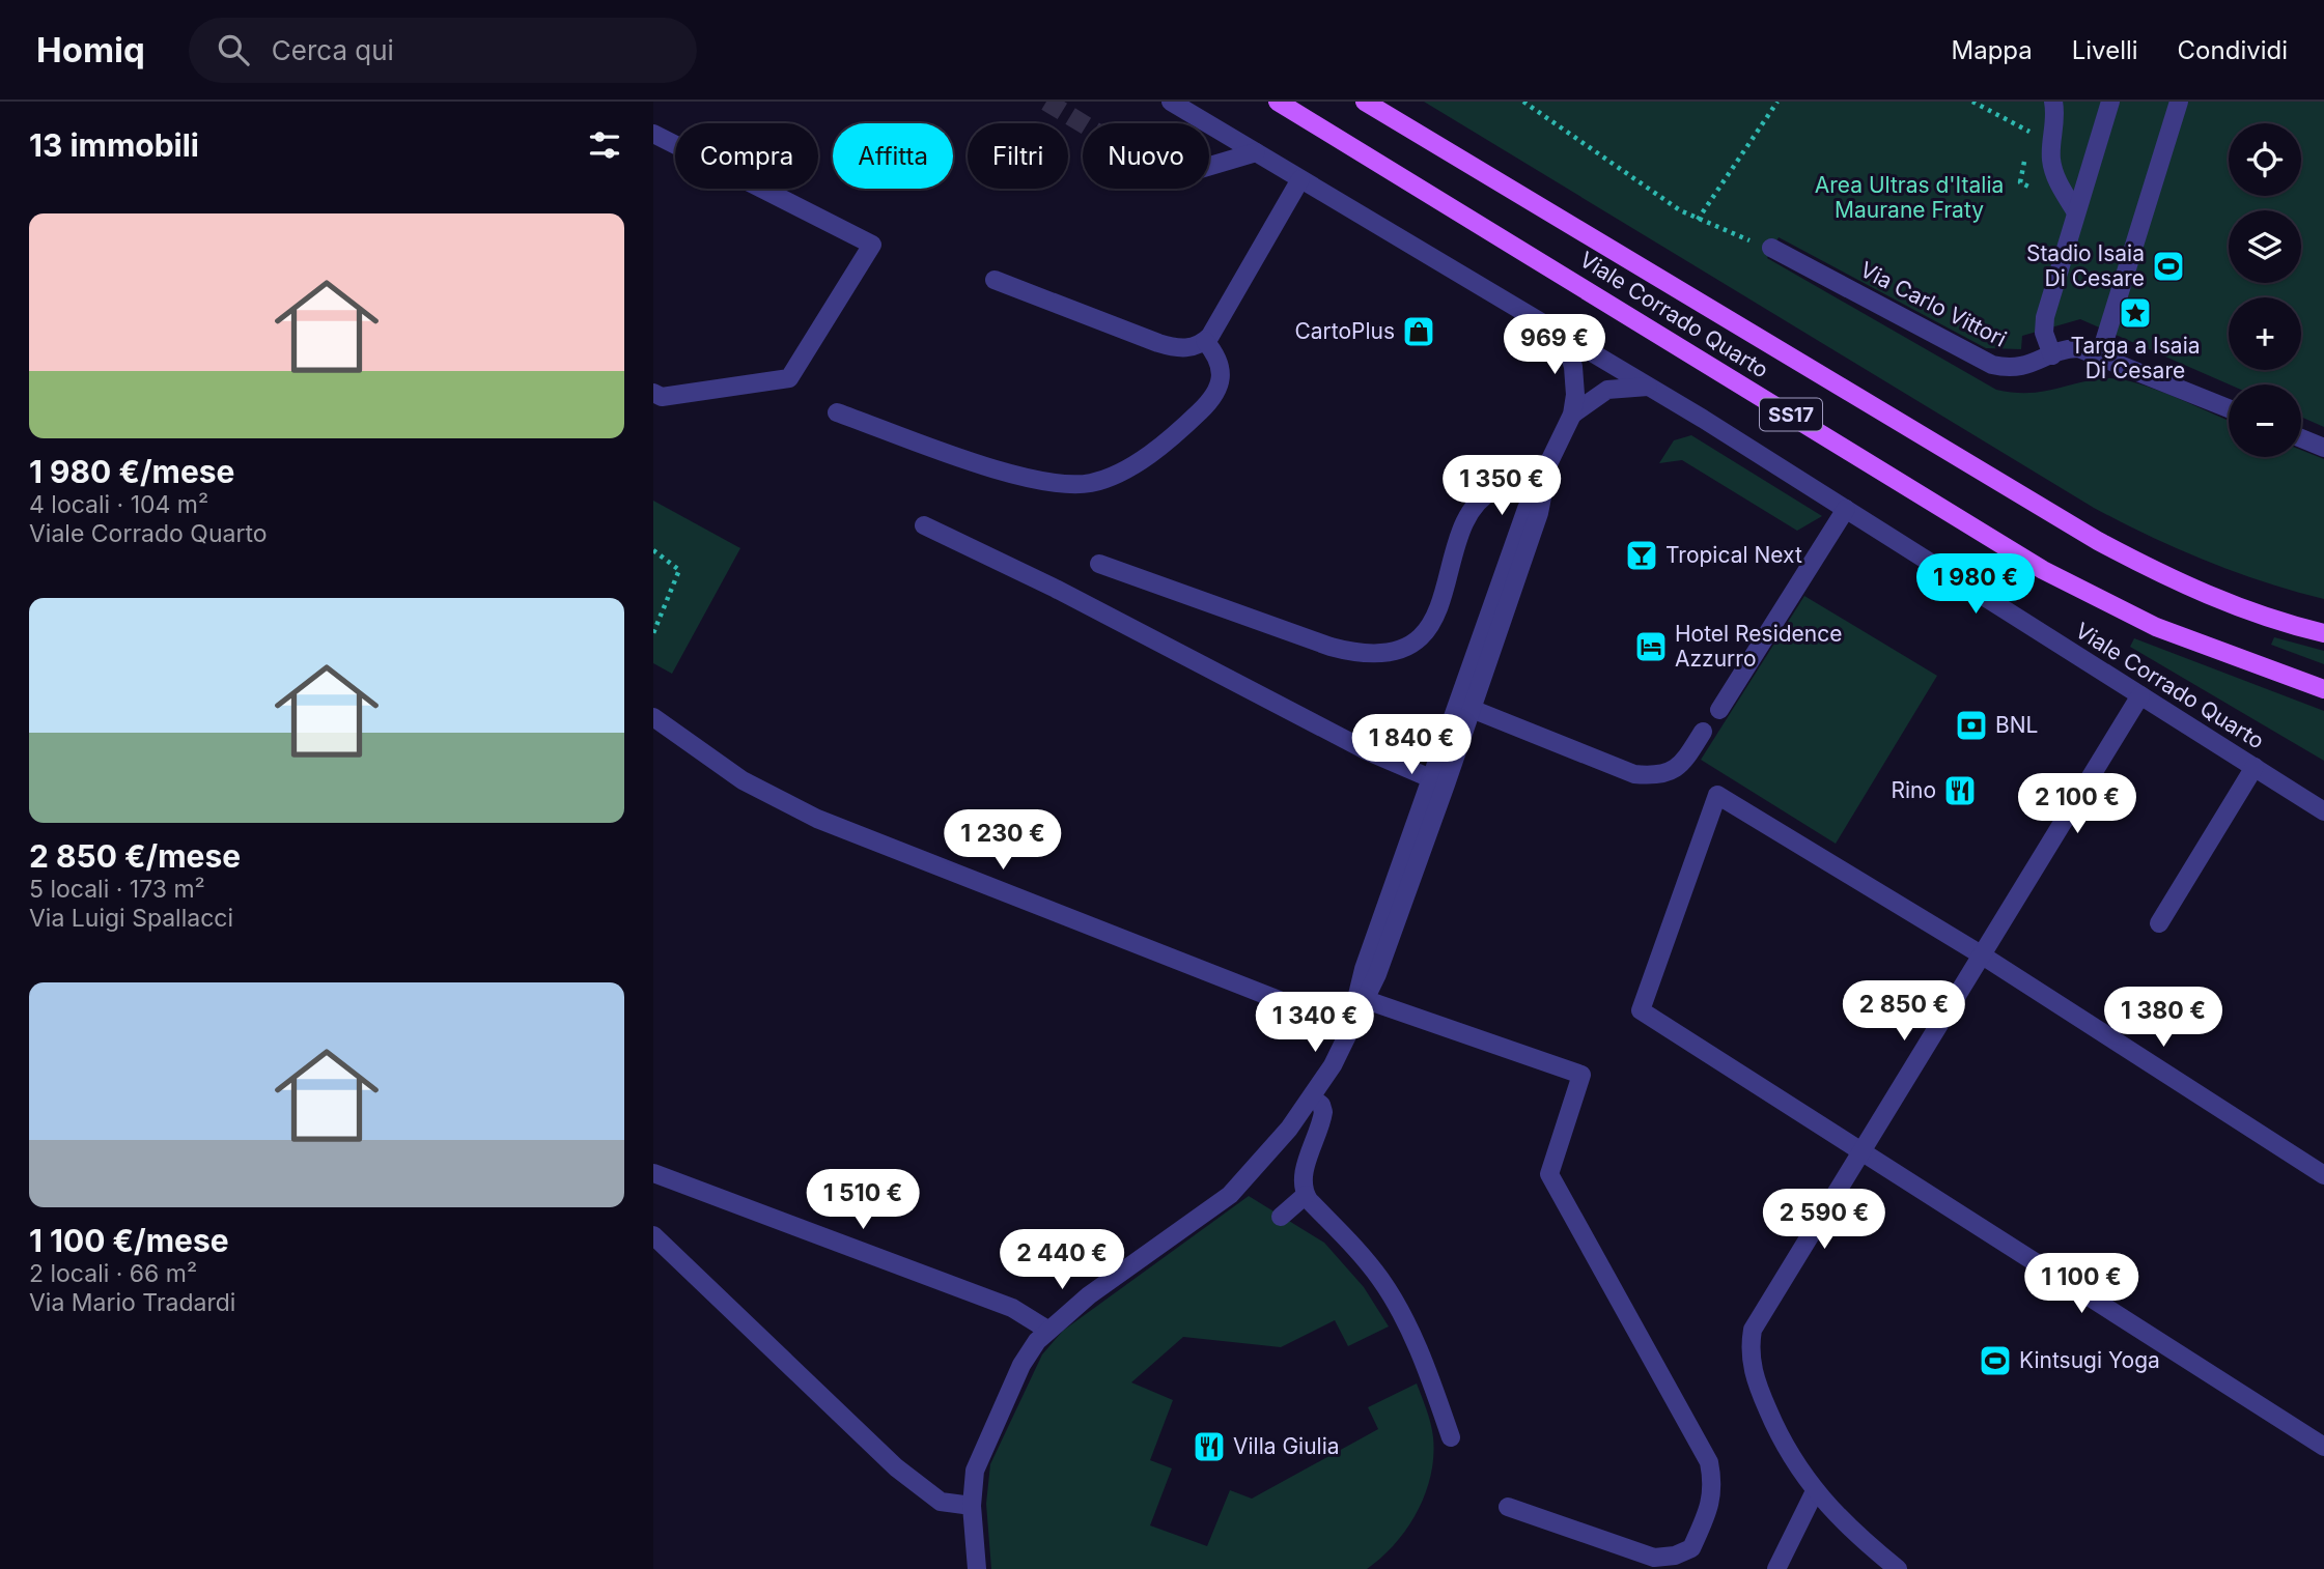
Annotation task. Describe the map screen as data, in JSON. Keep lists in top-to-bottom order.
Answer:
{
  "streets": {
    "main road": ["Viale Corrado Quarto", "SS17"],
    "street": ["Via Carlo Vittori"]
  },
  "parks": ["Area Ultras d'Italia Maurane Fraty"],
  "places": {
    "sports": ["Stadio Isaia Di Cesare", "Kintsugi Yoga"],
    "place": ["Targa a Isaia Di Cesare"],
    "shop": ["CartoPlus"],
    "bar": ["Tropical Next"],
    "hotel": ["Hotel Residence Azzurro"],
    "bank": ["BNL"],
    "restaurant": ["Rino", "Villa Giulia"]
  },
  "page": {
    "header": "Homiq",
    "search": "Cerca qui",
    "nav": ["Mappa", "Livelli", "Condividi"],
    "heading": "13 immobili",
    "map_buttons": ["+", "−"],
    "chip": [
      "Compra",
      "Affitta",
      "Filtri",
      "Nuovo"
    ],
    "list": [
      {
        "name": "1 980 €/mese",
        "note": "4 locali · 104 m² · Viale Corrado Quarto"
      },
      {
        "name": "2 850 €/mese",
        "note": "5 locali · 173 m² · Via Luigi Spallacci"
      },
      {
        "name": "1 100 €/mese",
        "note": "2 locali · 66 m² · Via Mario Tradardi"
      }
    ],
    "price": [
      "969 €",
      "1 350 €",
      "1 980 €",
      "1 840 €",
      "2 100 €",
      "1 230 €",
      "2 850 €",
      "1 380 €",
      "1 340 €",
      "1 510 €",
      "2 590 €",
      "2 440 €",
      "1 100 €"
    ]
  }
}
